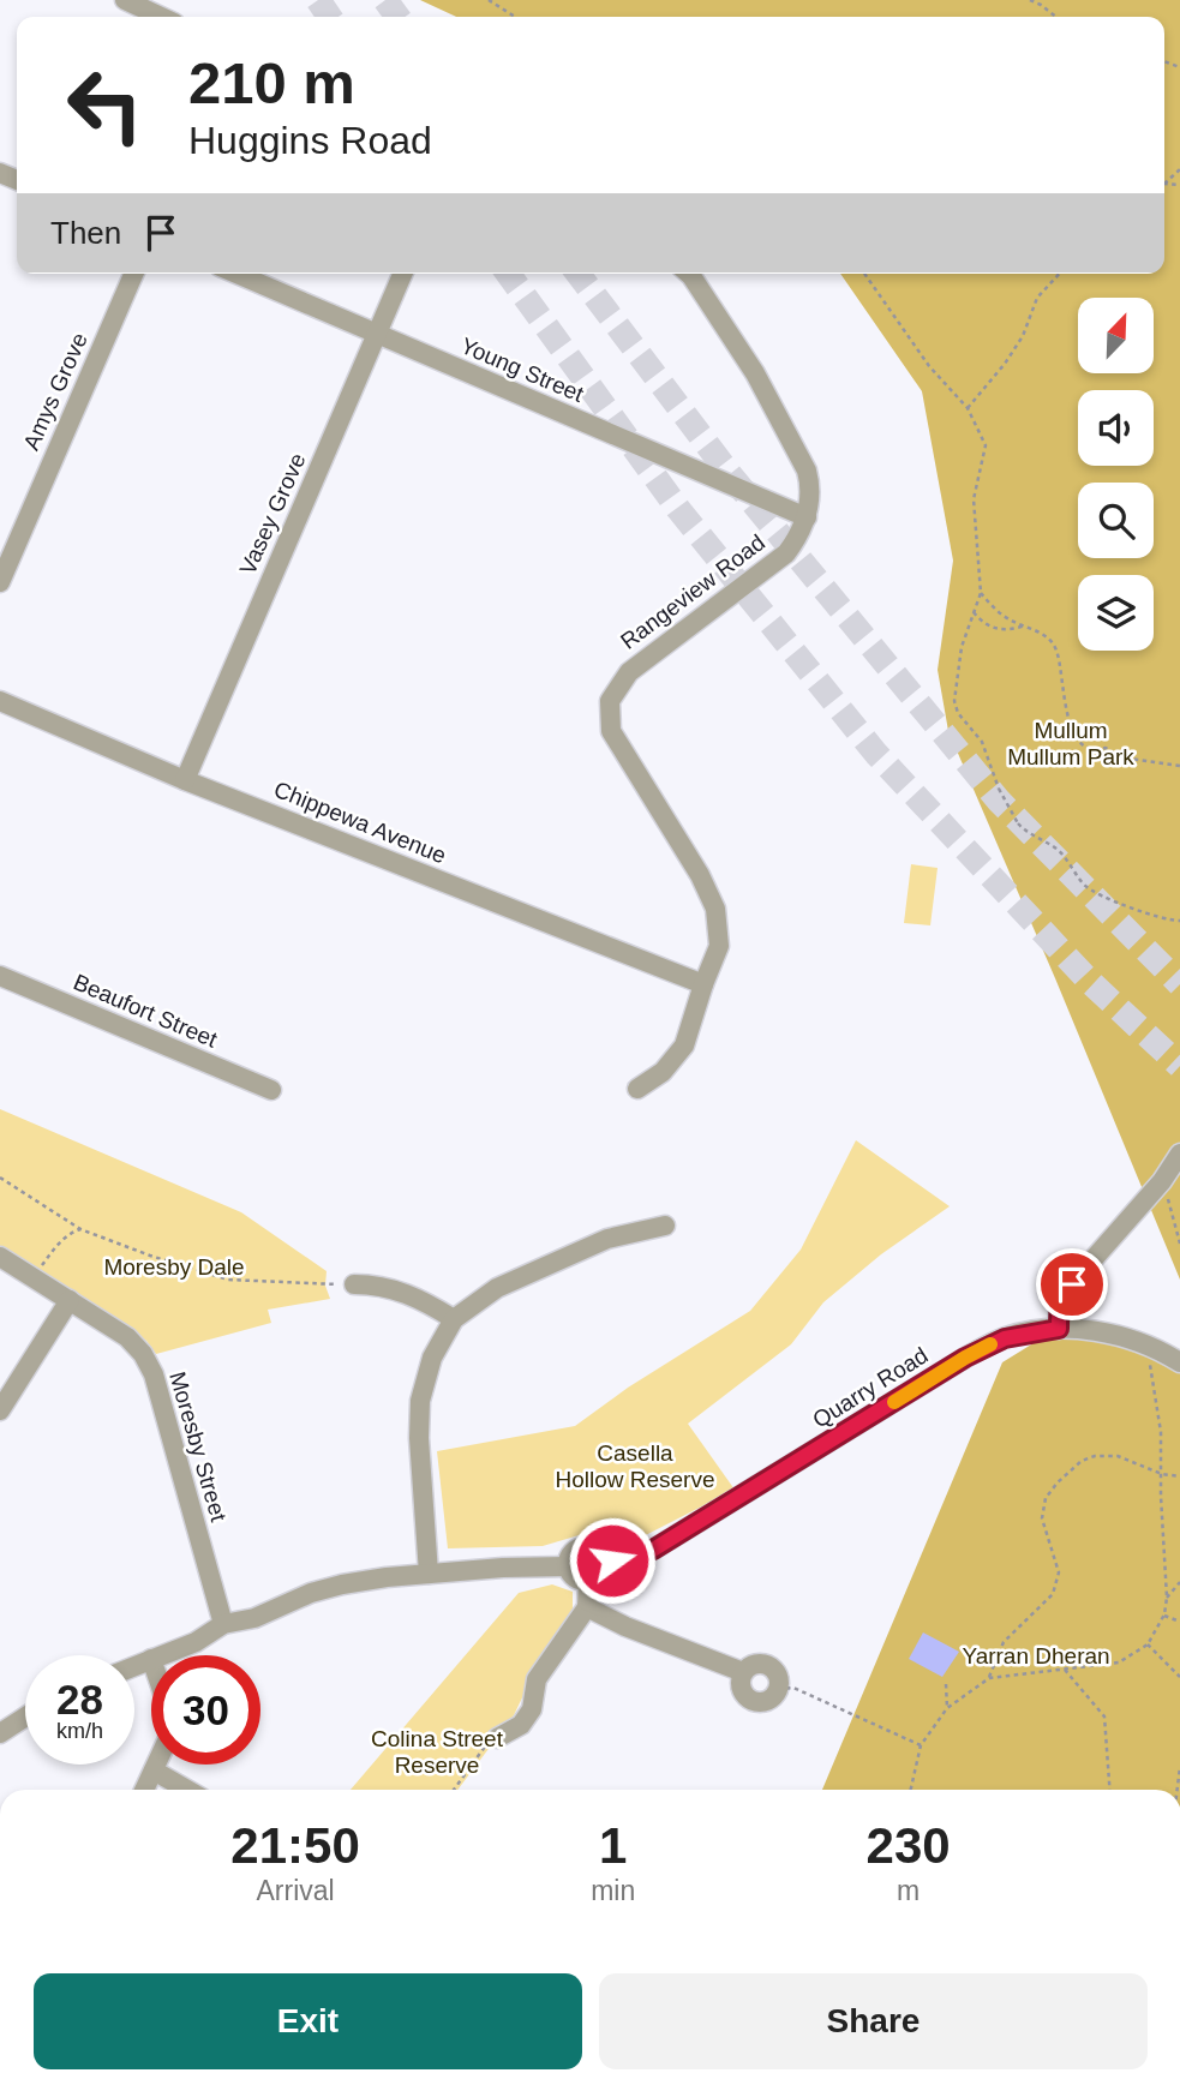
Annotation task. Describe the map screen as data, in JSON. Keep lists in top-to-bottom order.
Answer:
{
  "streets": {
    "street": [
      "Young Street",
      "Amys Grove",
      "Vasey Grove",
      "Rangeview Road",
      "Chippewa Avenue",
      "Beaufort Street",
      "Quarry Road",
      "Moresby Street"
    ]
  },
  "crossings": [
    ["Young Street", "Vasey Grove"],
    ["Young Street", "Rangeview Road"],
    ["Vasey Grove", "Chippewa Avenue"],
    ["Rangeview Road", "Chippewa Avenue"]
  ],
  "parks": [
    "Mullum Mullum Park",
    "Moresby Dale",
    "Casella Hollow Reserve",
    "Yarran Dheran",
    "Colina Street Reserve"
  ],
  "north": "top right",
  "page": {
    "turn": ["210 m", "Huggins Road"],
    "then": "Then",
    "speed": "28 km/h",
    "limit": "30",
    "eta": [
      "21:50",
      "Arrival",
      "1",
      "min",
      "230",
      "m"
    ],
    "buttons": ["Exit", "Share"]
  }
}
